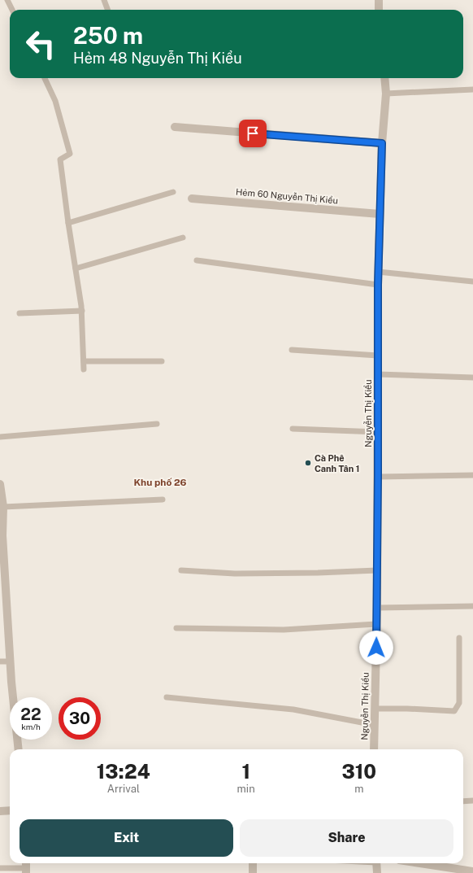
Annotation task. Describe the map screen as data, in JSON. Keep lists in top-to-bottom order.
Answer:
{
  "streets": {
    "street": ["Hẻm 60 Nguyễn Thị Kiểu", "Nguyễn Thị Kiểu"]
  },
  "crossings": [
    ["Hẻm 60 Nguyễn Thị Kiểu", "Nguyễn Thị Kiểu"]
  ],
  "districts": ["Khu phố 26"],
  "places": ["Cà Phê Canh Tân 1"],
  "page": {
    "turn": ["250 m", "Hẻm 48 Nguyễn Thị Kiểu"],
    "speed": "22 km/h",
    "limit": "30",
    "eta": [
      "13:24",
      "Arrival",
      "1",
      "min",
      "310",
      "m"
    ],
    "buttons": ["Exit", "Share"]
  }
}
